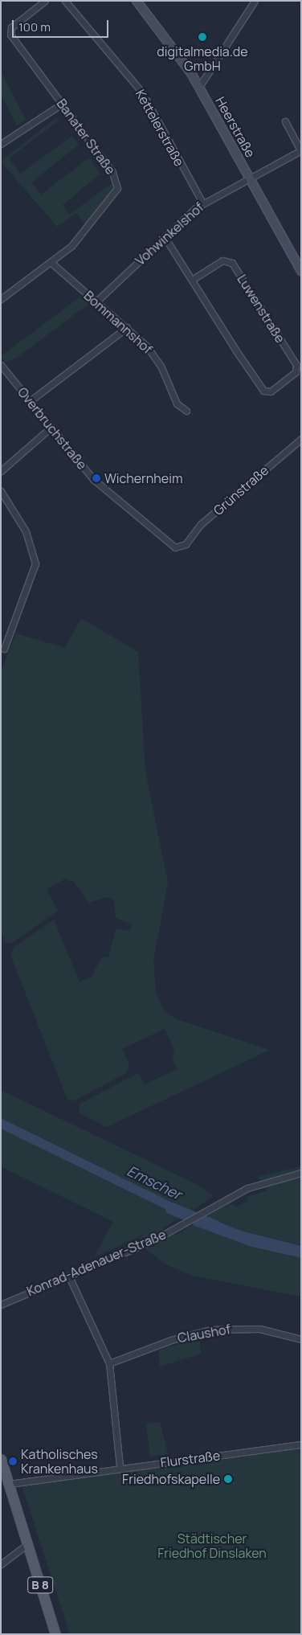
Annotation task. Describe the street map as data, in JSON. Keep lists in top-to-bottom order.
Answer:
{
  "streets": {
    "main road": ["Heerstraße", "B 8"],
    "street": [
      "Kettelerstraße",
      "Banater Straße",
      "Vohwinkelshof",
      "Luwenstraße",
      "Bommannshof",
      "Overbruchstraße",
      "Grünstraße",
      "Konrad-Adenauer-Straße",
      "Claushof",
      "Flurstraße"
    ]
  },
  "crossings": [
    ["Heerstraße", "Vohwinkelshof"],
    ["Kettelerstraße", "Vohwinkelshof"],
    ["Banater Straße", "Bommannshof"],
    ["Vohwinkelshof", "Luwenstraße"],
    ["Vohwinkelshof", "Bommannshof"],
    ["Overbruchstraße", "Grünstraße"],
    ["Flurstraße", "B 8"]
  ],
  "water": ["Emscher"],
  "parks": ["Städtischer Friedhof Dinslaken"],
  "places": [
    "digitalmedia.de GmbH",
    "Wichernheim",
    "Katholisches Krankenhaus",
    "Friedhofskapelle"
  ],
  "scale_bar": "100 m"
}
